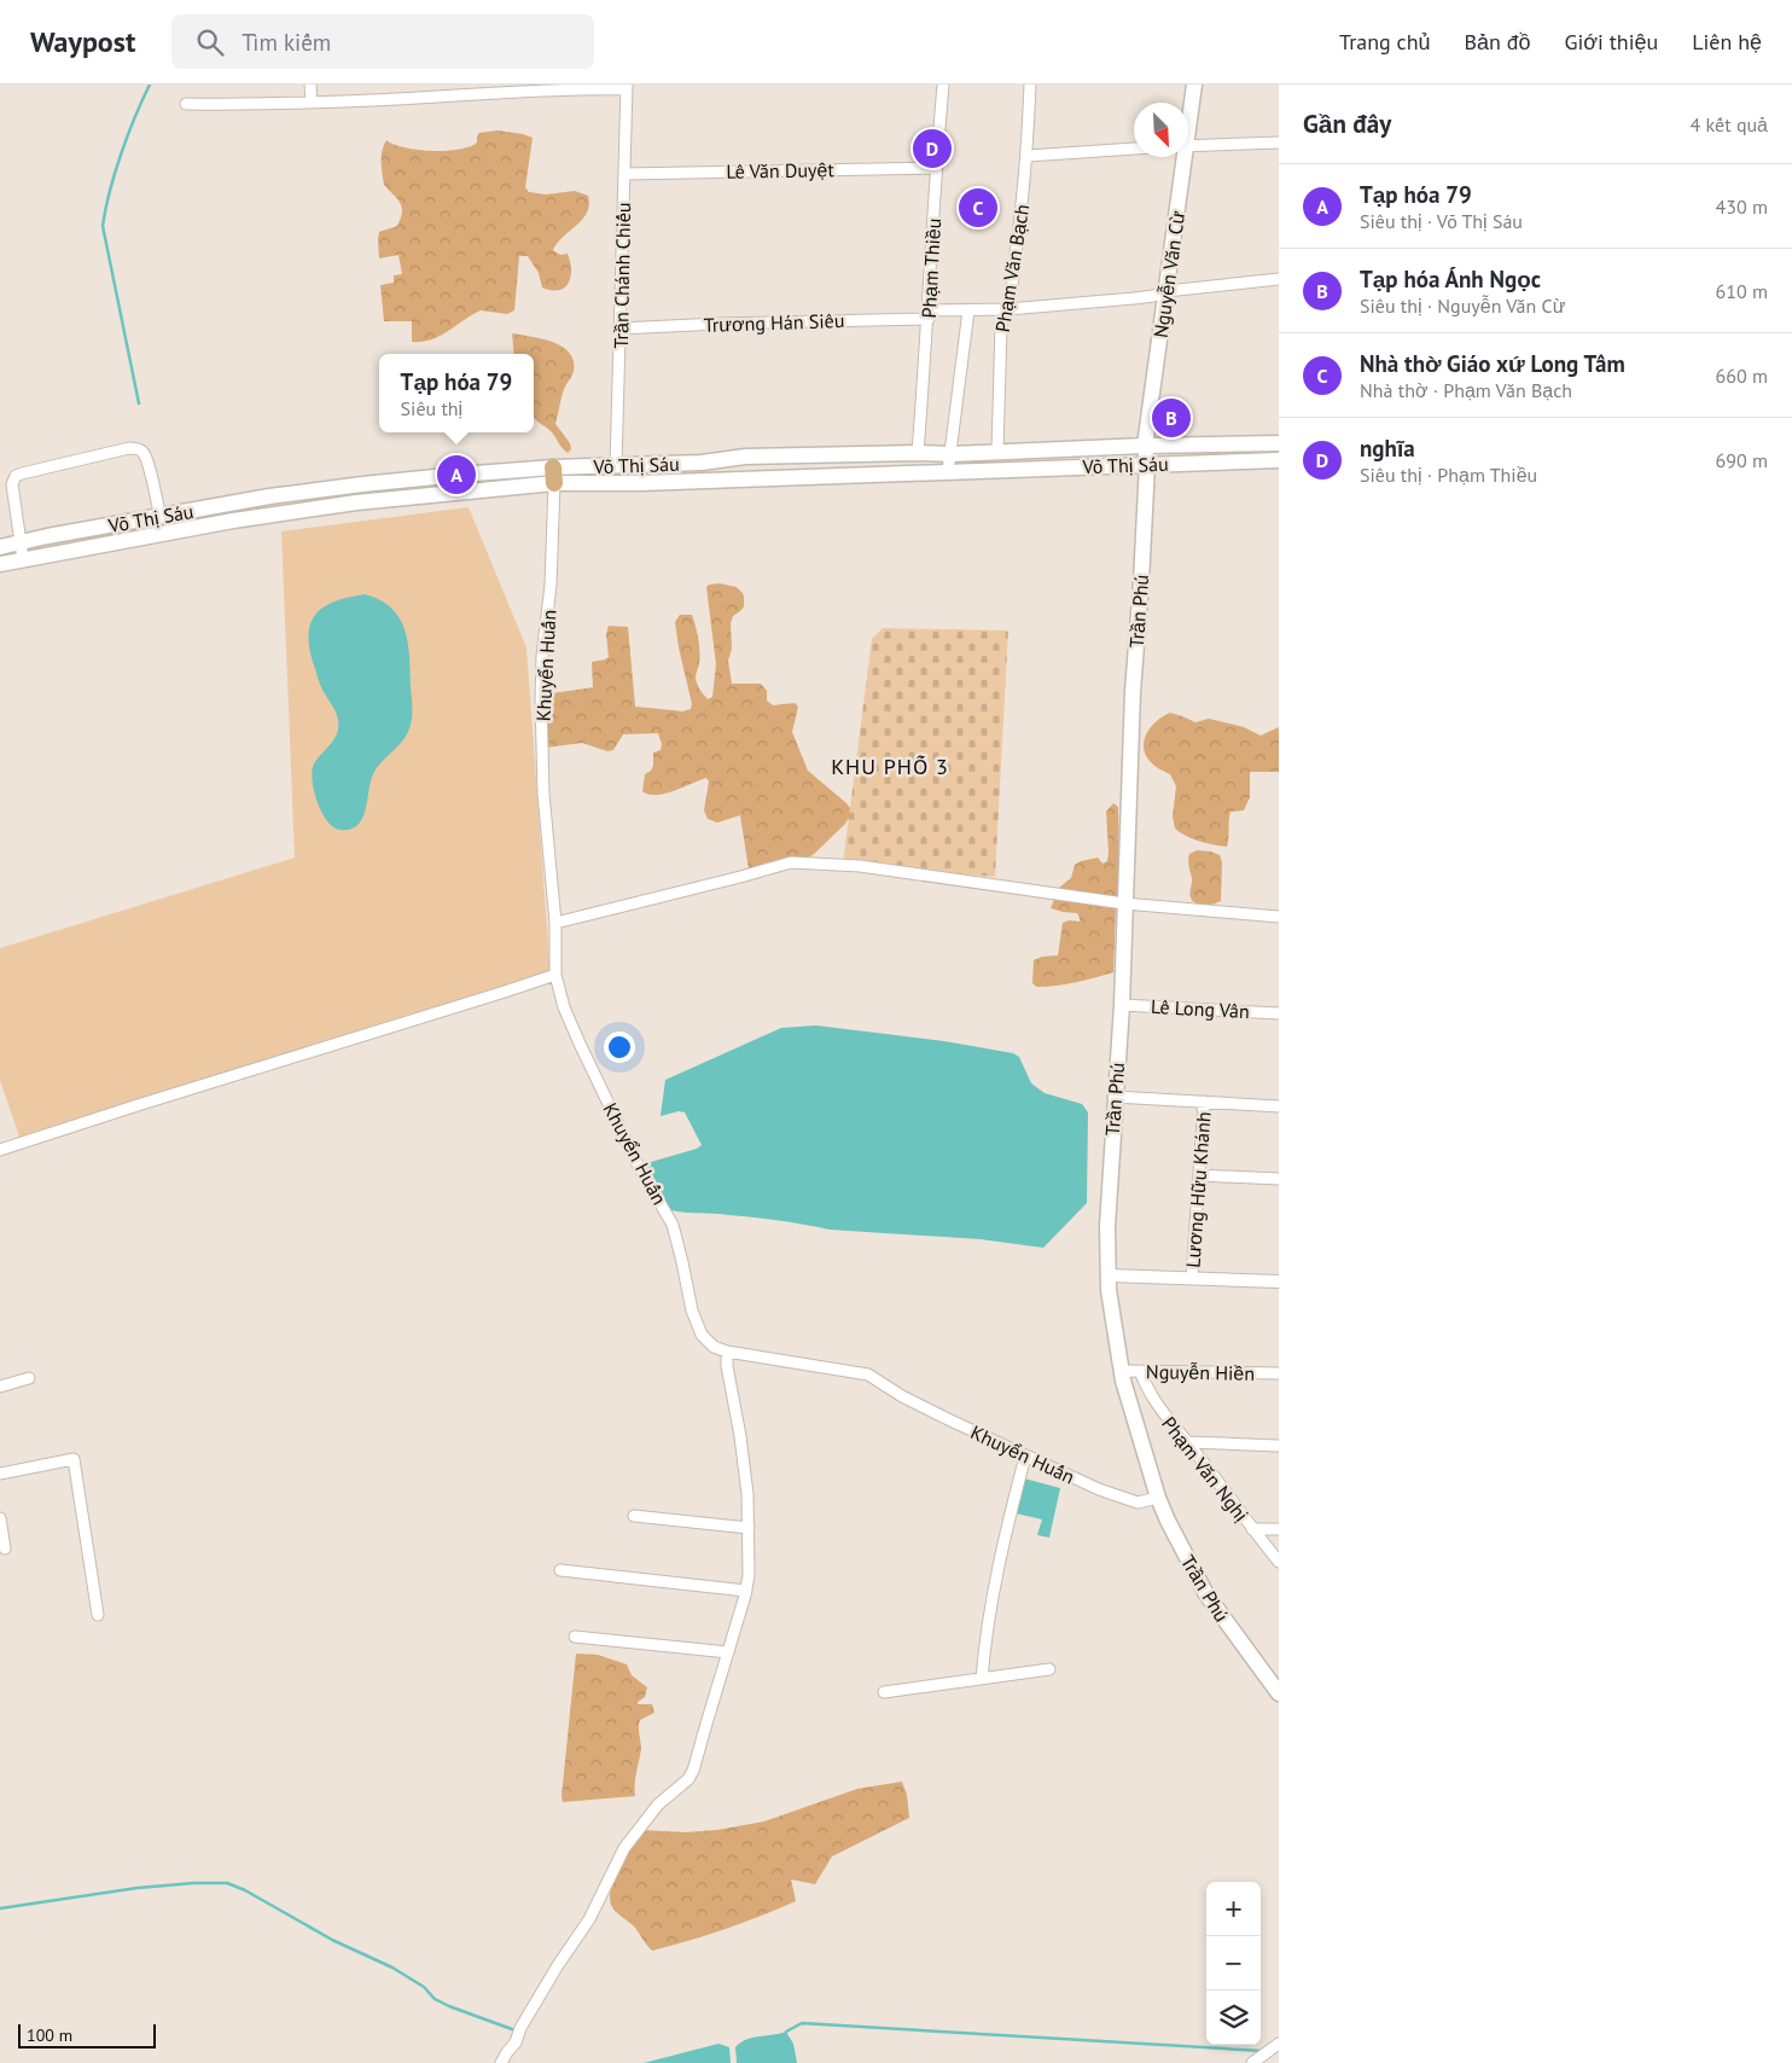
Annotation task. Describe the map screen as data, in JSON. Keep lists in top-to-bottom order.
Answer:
{
  "streets": {
    "main road": ["Nguyễn Văn Cừ", "Võ Thị Sáu", "Trần Phú"],
    "street": [
      "Lê Văn Duyệt",
      "Phạm Thiều",
      "Phạm Văn Bạch",
      "Trần Chánh Chiếu",
      "Trương Hán Siêu",
      "Khuyển Huấn",
      "Lê Long Vân",
      "Lương Hữu Khánh",
      "Nguyễn Hiền",
      "Phạm Văn Nghị"
    ]
  },
  "crossings": [
    ["Lê Văn Duyệt", "Phạm Thiều"],
    ["Lê Văn Duyệt", "Trần Chánh Chiếu"],
    ["Phạm Thiều", "Trương Hán Siêu"],
    ["Phạm Thiều", "Võ Thị Sáu"],
    ["Phạm Văn Bạch", "Trương Hán Siêu"],
    ["Phạm Văn Bạch", "Võ Thị Sáu"],
    ["Nguyễn Văn Cừ", "Trương Hán Siêu"],
    ["Nguyễn Văn Cừ", "Võ Thị Sáu"],
    ["Nguyễn Văn Cừ", "Trần Phú"],
    ["Trần Chánh Chiếu", "Trương Hán Siêu"],
    ["Trần Chánh Chiếu", "Võ Thị Sáu"],
    ["Võ Thị Sáu", "Trần Phú"],
    ["Võ Thị Sáu", "Khuyển Huấn"],
    ["Trần Phú", "Khuyển Huấn"],
    ["Trần Phú", "Lê Long Vân"],
    ["Trần Phú", "Nguyễn Hiền"],
    ["Nguyễn Hiền", "Phạm Văn Nghị"]
  ],
  "districts": ["KHU PHỐ 3"],
  "scale_bar": "100 m",
  "north": "bottom right",
  "page": {
    "header": "Waypost",
    "search": "Tìm kiếm",
    "nav": [
      "Trang chủ",
      "Bản đồ",
      "Giới thiệu",
      "Liên hệ"
    ],
    "heading": ["Gần đây", "4 kết quả"],
    "pins": [
      "D",
      "C",
      "B",
      "A"
    ],
    "list": [
      {
        "mark": "A",
        "name": "Tạp hóa 79",
        "note": "Siêu thị · Võ Thị Sáu",
        "value": "430 m"
      },
      {
        "mark": "B",
        "name": "Tạp hóa Ánh Ngọc",
        "note": "Siêu thị · Nguyễn Văn Cừ",
        "value": "610 m"
      },
      {
        "mark": "C",
        "name": "Nhà thờ Giáo xứ Long Tâm",
        "note": "Nhà thờ · Phạm Văn Bạch",
        "value": "660 m"
      },
      {
        "mark": "D",
        "name": "nghĩa",
        "note": "Siêu thị · Phạm Thiều",
        "value": "690 m"
      }
    ],
    "popup": ["Tạp hóa 79", "Siêu thị"],
    "map_buttons": ["+", "−"],
    "scale": "100 m"
  }
}
